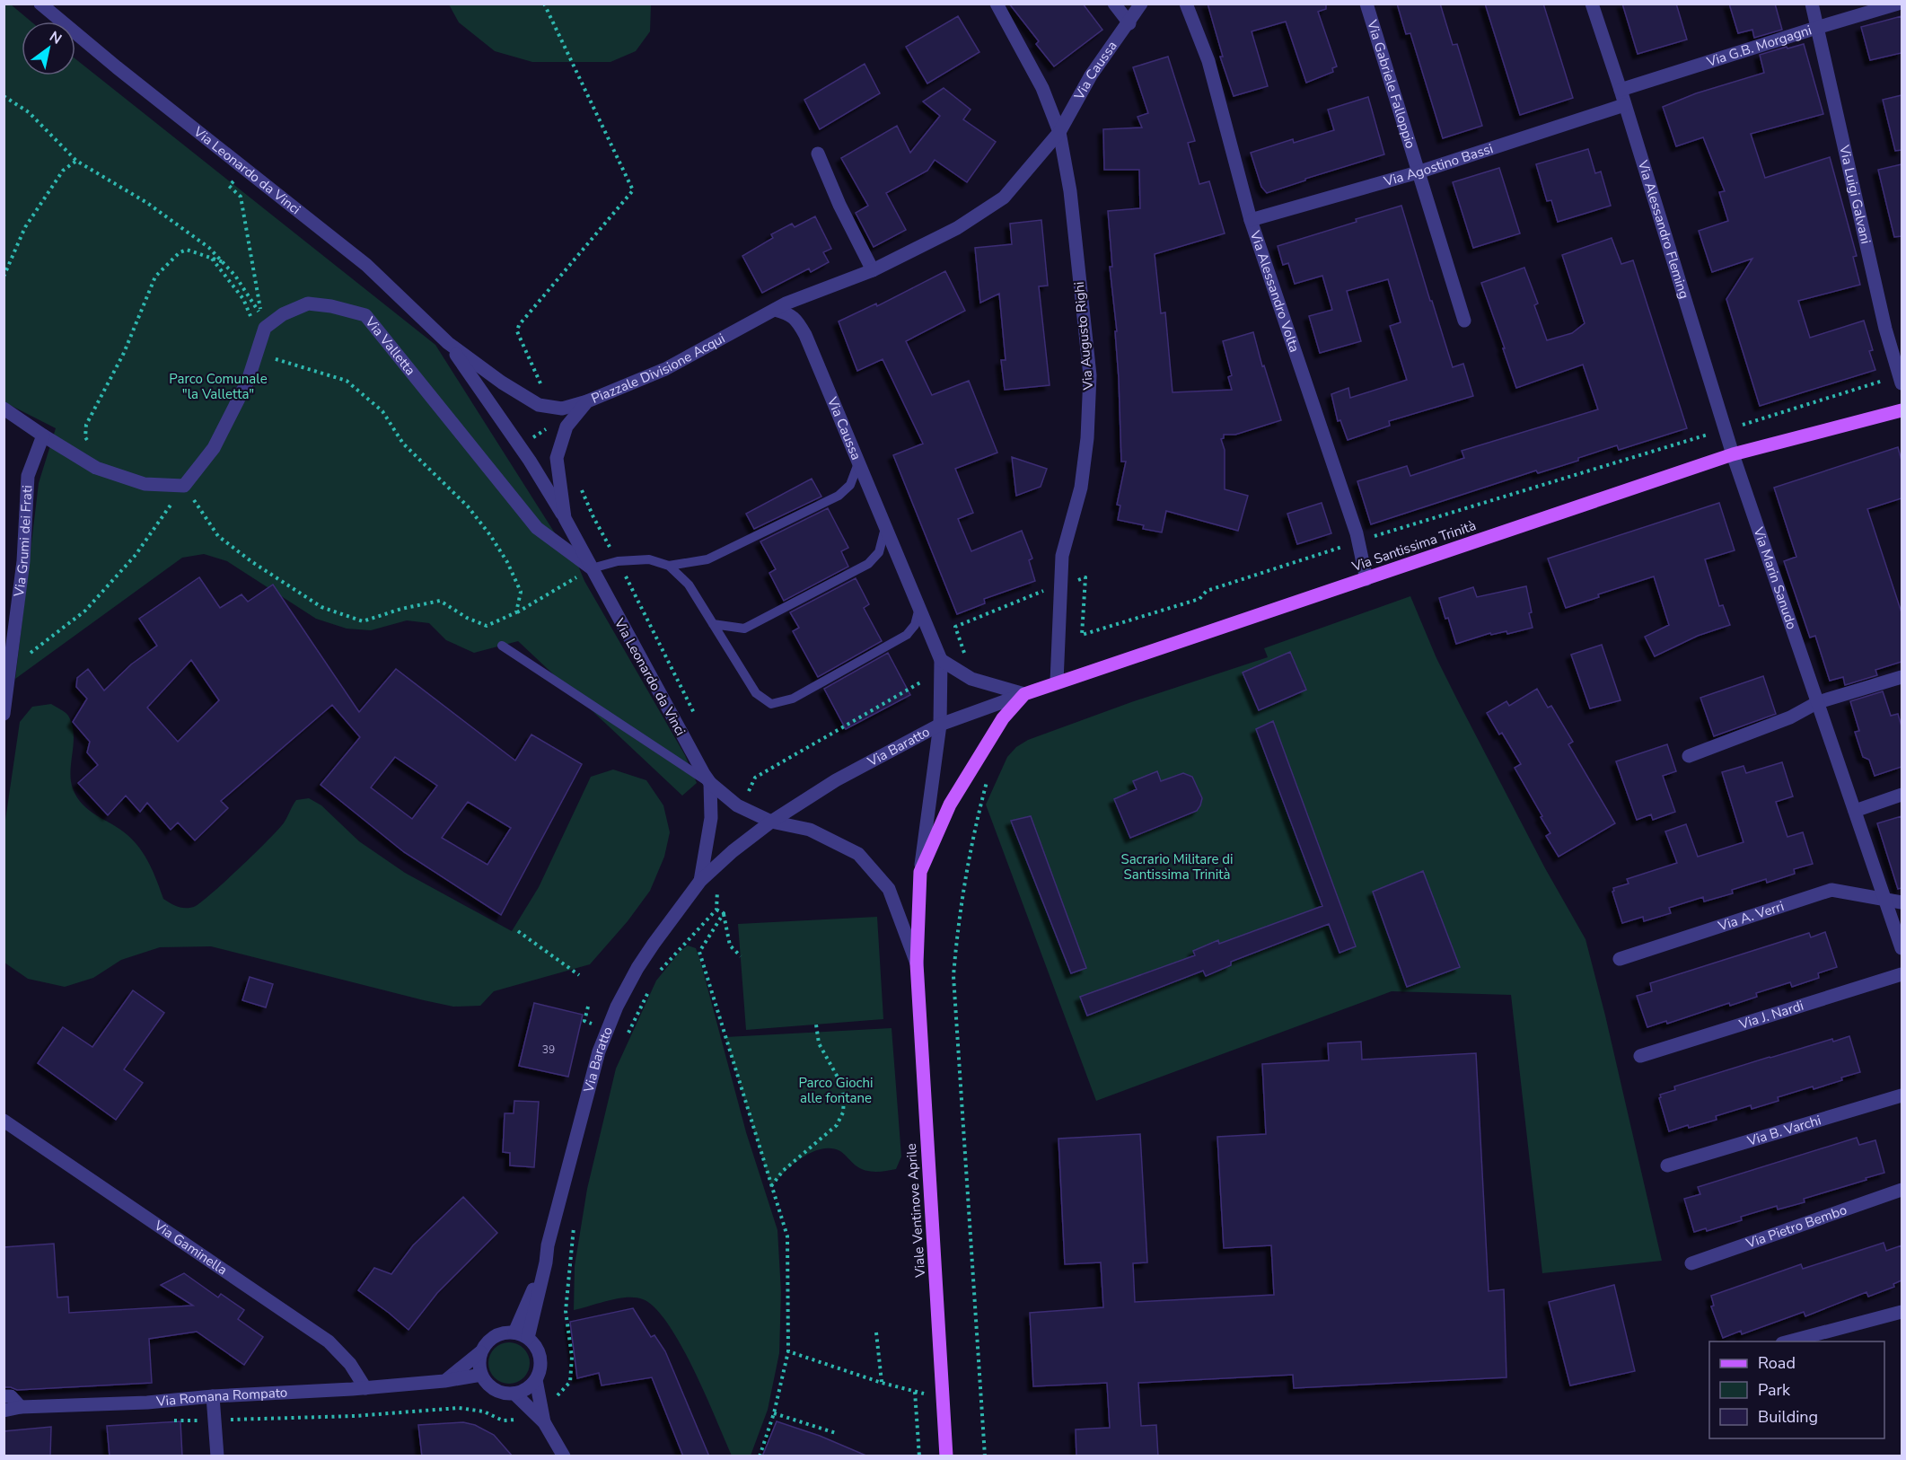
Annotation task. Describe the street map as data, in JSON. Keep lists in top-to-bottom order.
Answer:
{
  "streets": {
    "main road": ["Via Santissima Trinità", "Viale Ventinove Aprile"],
    "street": [
      "Via G.B. Morgagni",
      "Via Caussa",
      "Via Gabriele Falloppio",
      "Via Agostino Bassi",
      "Via Leonardo da Vinci",
      "Via Luigi Galvani",
      "Via Alessandro Fleming",
      "Via Alessandro Volta",
      "Via Augusto Righi",
      "Via Valletta",
      "Piazzale Divisione Acqui",
      "Via Grumi dei Frati",
      "Via Marin Sanudo",
      "Via Baratto",
      "Via A. Verri",
      "Via J. Nardi",
      "Via B. Varchi",
      "Via Pietro Bembo",
      "Via Gaminella",
      "Via Romana Rompato"
    ]
  },
  "crossings": [
    ["Via G.B. Morgagni", "Via Luigi Galvani"],
    ["Via G.B. Morgagni", "Via Alessandro Fleming"],
    ["Via Caussa", "Via Augusto Righi"],
    ["Via Caussa", "Piazzale Divisione Acqui"],
    ["Via Caussa", "Via Santissima Trinità"],
    ["Via Caussa", "Via Baratto"],
    ["Via Caussa", "Viale Ventinove Aprile"],
    ["Via Gabriele Falloppio", "Via Agostino Bassi"],
    ["Via Agostino Bassi", "Via Alessandro Fleming"],
    ["Via Agostino Bassi", "Via Alessandro Volta"],
    ["Via Leonardo da Vinci", "Via Valletta"],
    ["Via Leonardo da Vinci", "Piazzale Divisione Acqui"],
    ["Via Leonardo da Vinci", "Via Baratto"],
    ["Via Alessandro Fleming", "Via Santissima Trinità"],
    ["Via Alessandro Fleming", "Via Marin Sanudo"],
    ["Via Alessandro Volta", "Via Santissima Trinità"],
    ["Via Augusto Righi", "Via Santissima Trinità"],
    ["Via Valletta", "Piazzale Divisione Acqui"],
    ["Via Santissima Trinità", "Via Marin Sanudo"],
    ["Via Santissima Trinità", "Via Baratto"],
    ["Via Santissima Trinità", "Viale Ventinove Aprile"],
    ["Via Marin Sanudo", "Via A. Verri"],
    ["Via Baratto", "Viale Ventinove Aprile"],
    ["Via Baratto", "Via Romana Rompato"],
    ["Via Gaminella", "Via Romana Rompato"]
  ],
  "parks": ["Parco Comunale \"la Valletta\"", "Sacrario Militare di Santissima Trinità", "Parco Giochi alle fontane"],
  "house_numbers": ["39"],
  "legend": ["Road", "Park", "Building"],
  "north": "top right"
}
